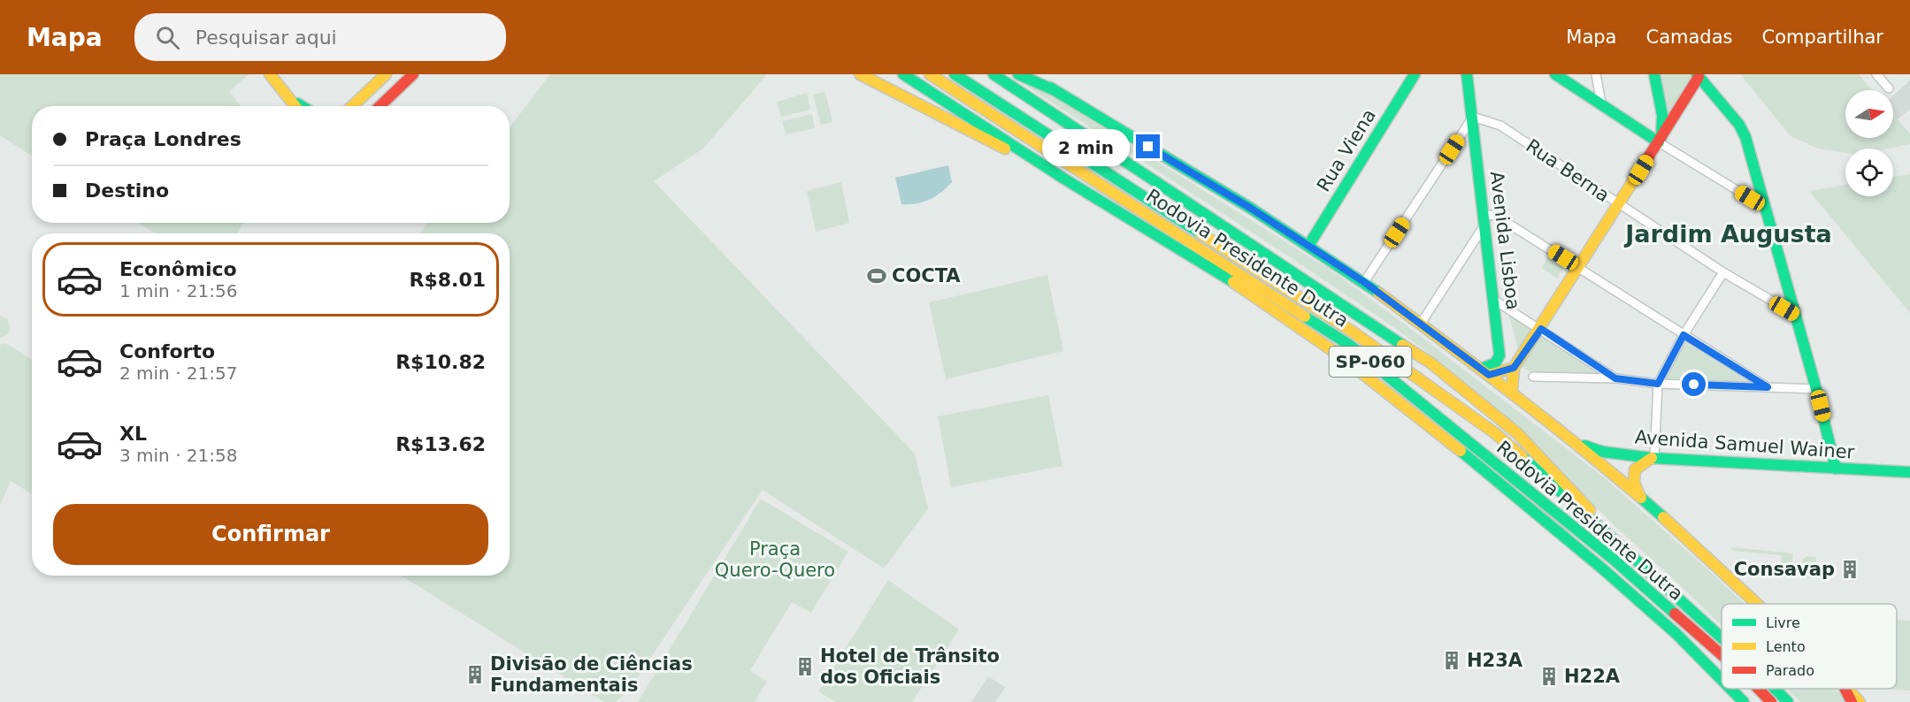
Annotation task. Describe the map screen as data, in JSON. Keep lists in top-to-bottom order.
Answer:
{
  "streets": {
    "main road": [
      "Rua Viena",
      "Avenida Lisboa",
      "Rodovia Presidente Dutra",
      "SP-060",
      "Avenida Samuel Wainer"
    ],
    "street": ["Rua Berna"]
  },
  "crossings": [
    ["Rua Berna", "Avenida Lisboa"]
  ],
  "districts": ["Jardim Augusta"],
  "parks": ["Praça Quero-Quero"],
  "places": {
    "sports": ["COCTA"],
    "building": [
      "Consavap",
      "H23A",
      "Hotel de Trânsito dos Oficiais",
      "Divisão de Ciências Fundamentais",
      "H22A"
    ]
  },
  "legend": ["Livre", "Lento", "Parado"],
  "north": "right",
  "page": {
    "header": "Mapa",
    "search": "Pesquisar aqui",
    "nav": ["Mapa", "Camadas", "Compartilhar"],
    "banner": ["Praça Londres", "Destino"],
    "bubble": "2 min",
    "list": [
      {
        "name": "Econômico",
        "note": "1 min · 21:56",
        "value": "R$8.01"
      },
      {
        "name": "Conforto",
        "note": "2 min · 21:57",
        "value": "R$10.82"
      },
      {
        "name": "XL",
        "note": "3 min · 21:58",
        "value": "R$13.62"
      }
    ],
    "buttons": "Confirmar"
  }
}
